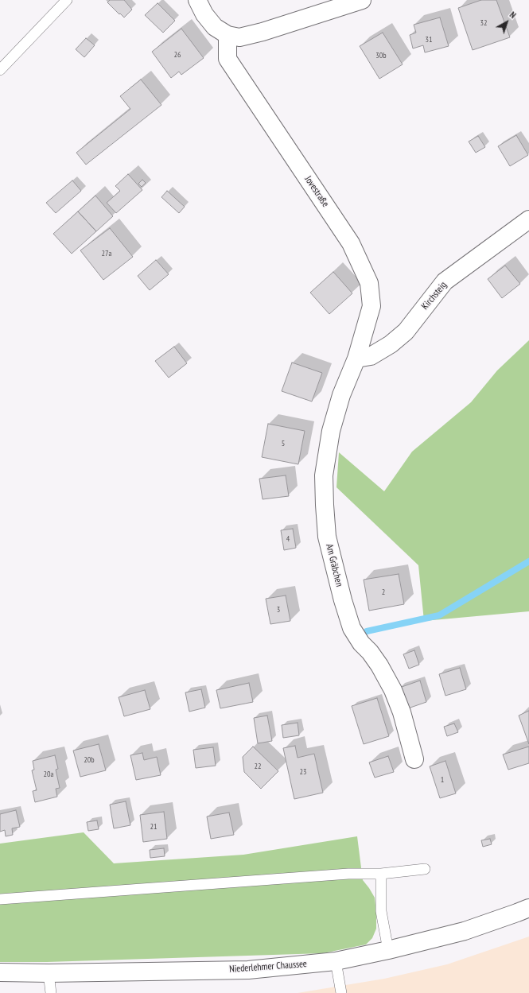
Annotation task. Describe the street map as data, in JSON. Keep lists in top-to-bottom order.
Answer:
{
  "streets": {
    "street": [
      "Jovestraße",
      "Kirchsteig",
      "Am Gräbchen",
      "Niederlehmer Chaussee"
    ]
  },
  "crossings": [
    ["Jovestraße", "Kirchsteig"],
    ["Jovestraße", "Am Gräbchen"],
    ["Kirchsteig", "Am Gräbchen"]
  ],
  "house_numbers": [
    "32",
    "31",
    "26",
    "30b",
    "27a",
    "5",
    "4",
    "2",
    "3",
    "20b",
    "22",
    "23",
    "20a",
    "1",
    "21"
  ],
  "north": "top right"
}
